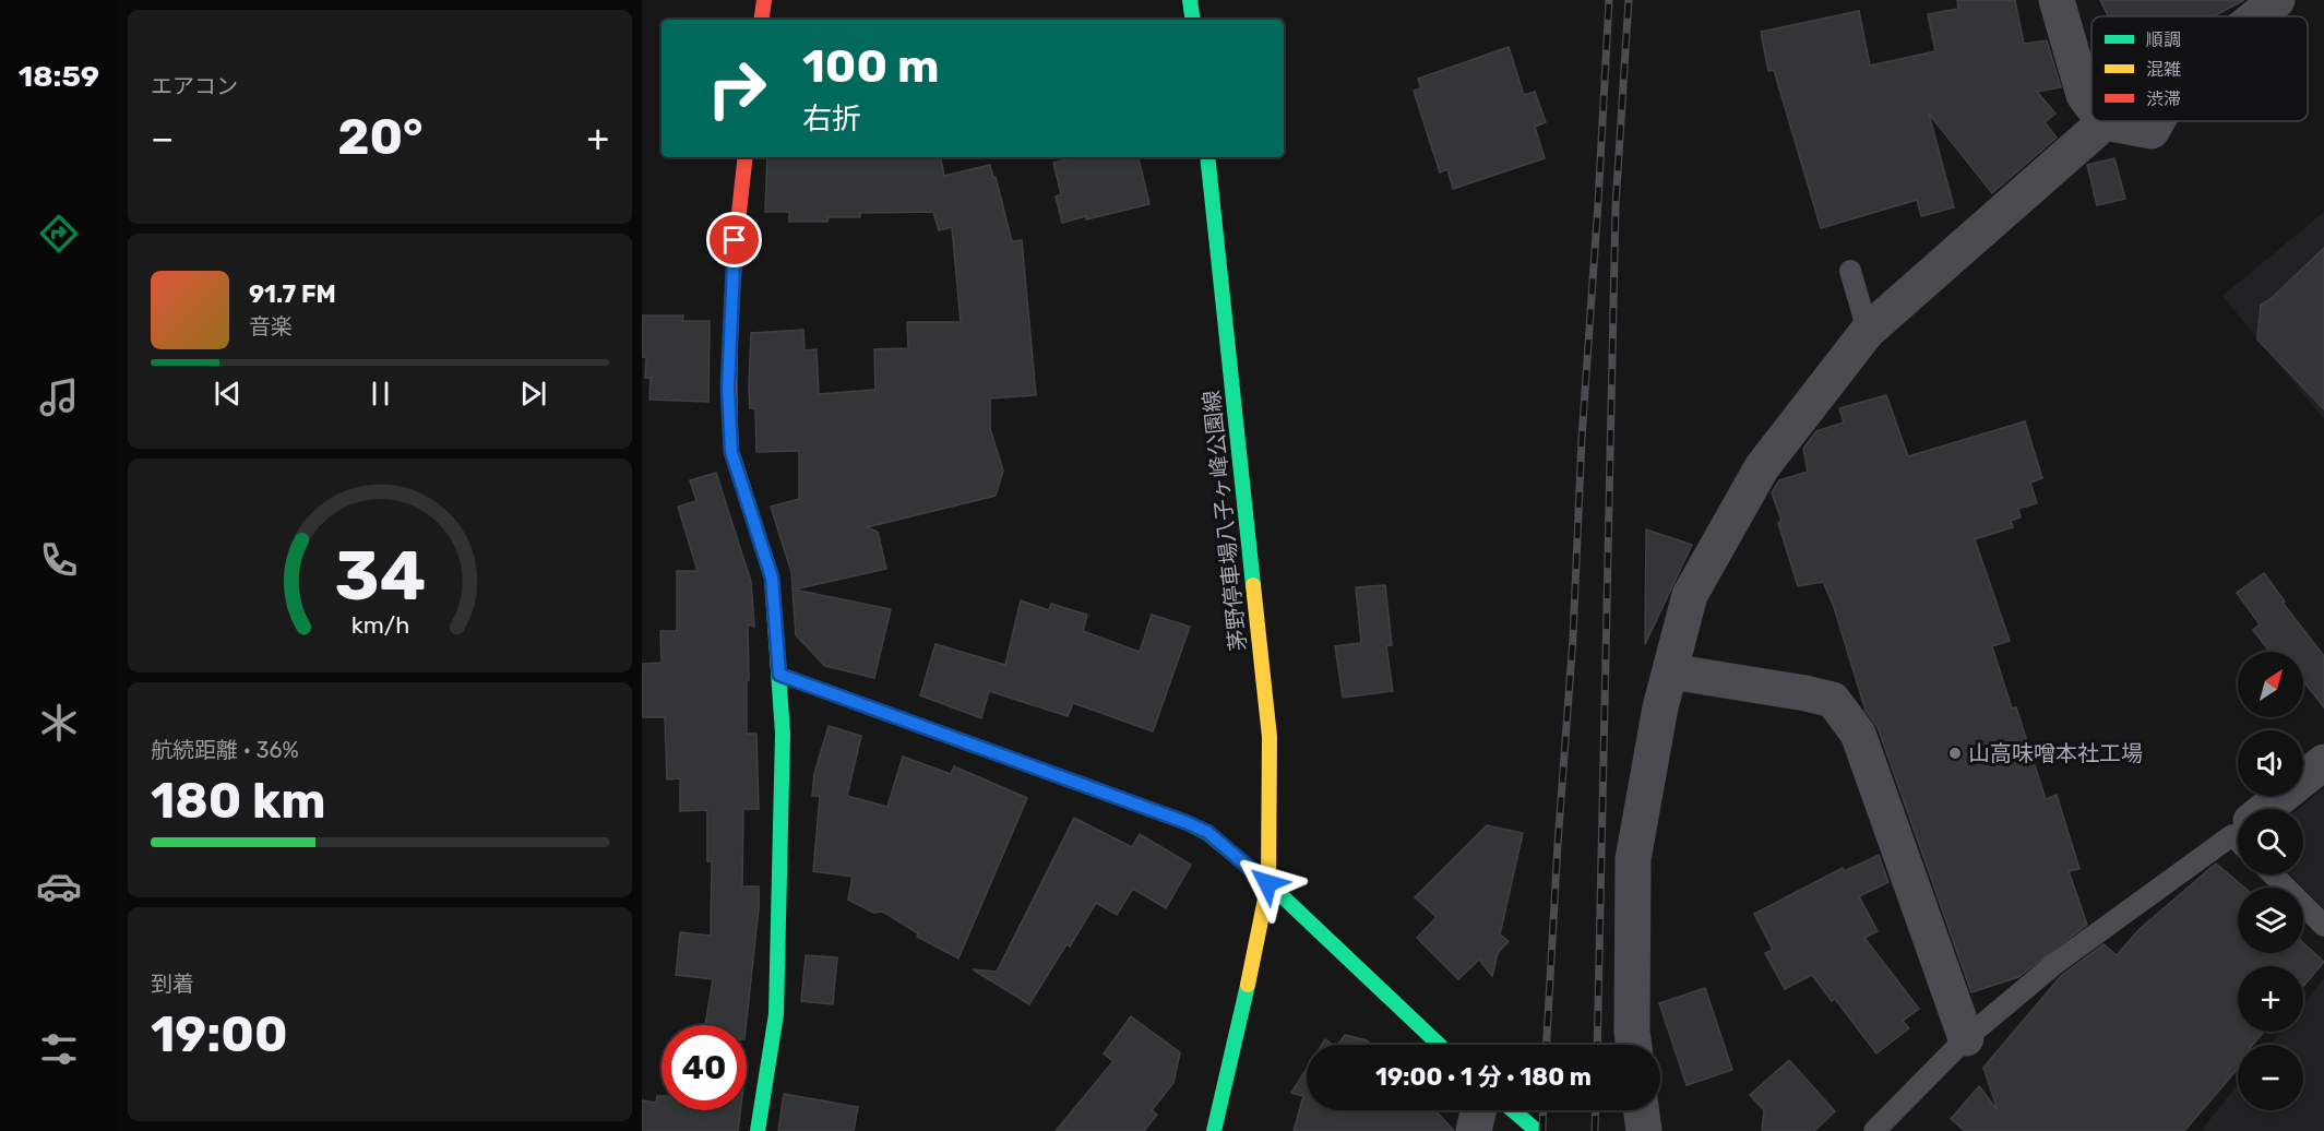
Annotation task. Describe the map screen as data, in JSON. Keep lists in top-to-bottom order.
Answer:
{
  "streets": {
    "street": ["茅野停車場八子ヶ峰公園線"]
  },
  "places": ["山高味噌本社工場"],
  "legend": ["順調", "混雑", "渋滞"],
  "north": "top right",
  "page": {
    "tabs": "18:59",
    "tile": [
      "エアコン",
      ["航続距離 · 36%", "180 km"],
      ["到着", "19:00"]
    ],
    "turn": ["100 m", "右折"],
    "heat": ["−", "20°", "+"],
    "song": ["91.7 FM", "音楽"],
    "map_buttons": ["+", "−"],
    "limit": "40",
    "trip": "19:00 · 1 分 · 180 m",
    "gauge": ["34", "km/h"]
  }
}
